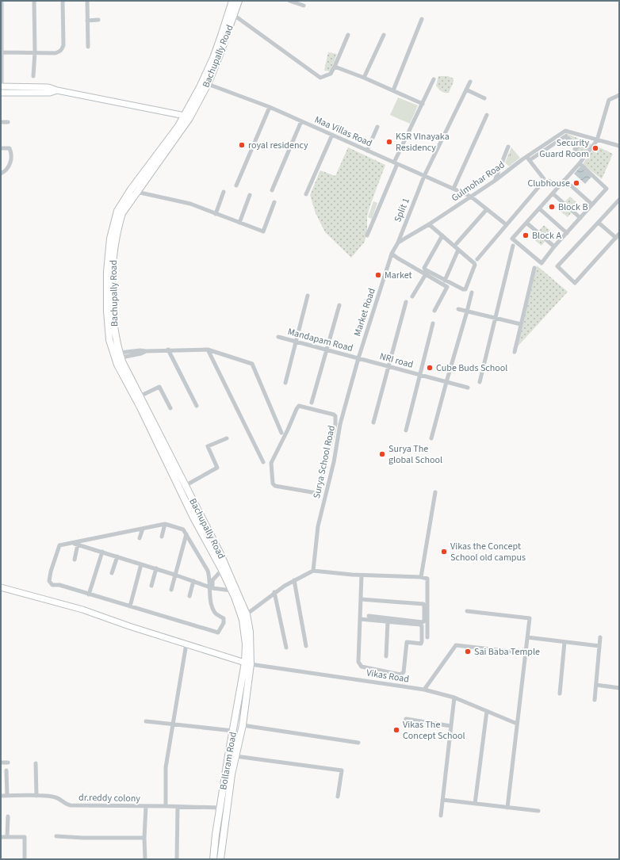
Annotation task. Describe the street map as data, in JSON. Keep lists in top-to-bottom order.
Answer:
{
  "streets": {
    "main road": ["Bachupally Road", "Bollaram Road"],
    "street": [
      "Maa Villas Road",
      "Gulmohar Road",
      "Split 1",
      "Market Road",
      "Mandapam Road",
      "NRI road",
      "Surya School Road",
      "Vikas Road",
      "dr.reddy colony"
    ]
  },
  "crossings": [
    ["Bachupally Road", "Maa Villas Road"],
    ["Bachupally Road", "Vikas Road"],
    ["Bachupally Road", "Bollaram Road"],
    ["Maa Villas Road", "Gulmohar Road"],
    ["Maa Villas Road", "Split 1"],
    ["Gulmohar Road", "Split 1"],
    ["Split 1", "Market Road"],
    ["Market Road", "Mandapam Road"],
    ["Market Road", "NRI road"],
    ["Market Road", "Surya School Road"],
    ["Mandapam Road", "NRI road"],
    ["Mandapam Road", "Surya School Road"],
    ["NRI road", "Surya School Road"],
    ["Vikas Road", "Bollaram Road"],
    ["Bollaram Road", "dr.reddy colony"]
  ],
  "places": [
    "KSR VInayaka Residency",
    "royal residency",
    "Security Guard Room",
    "Clubhouse",
    "Block B",
    "Block A",
    "Market",
    "Cube Buds School",
    "Surya The global School",
    "Vikas the Concept School old campus",
    "Sai Baba Temple",
    "Vikas The Concept School"
  ]
}
